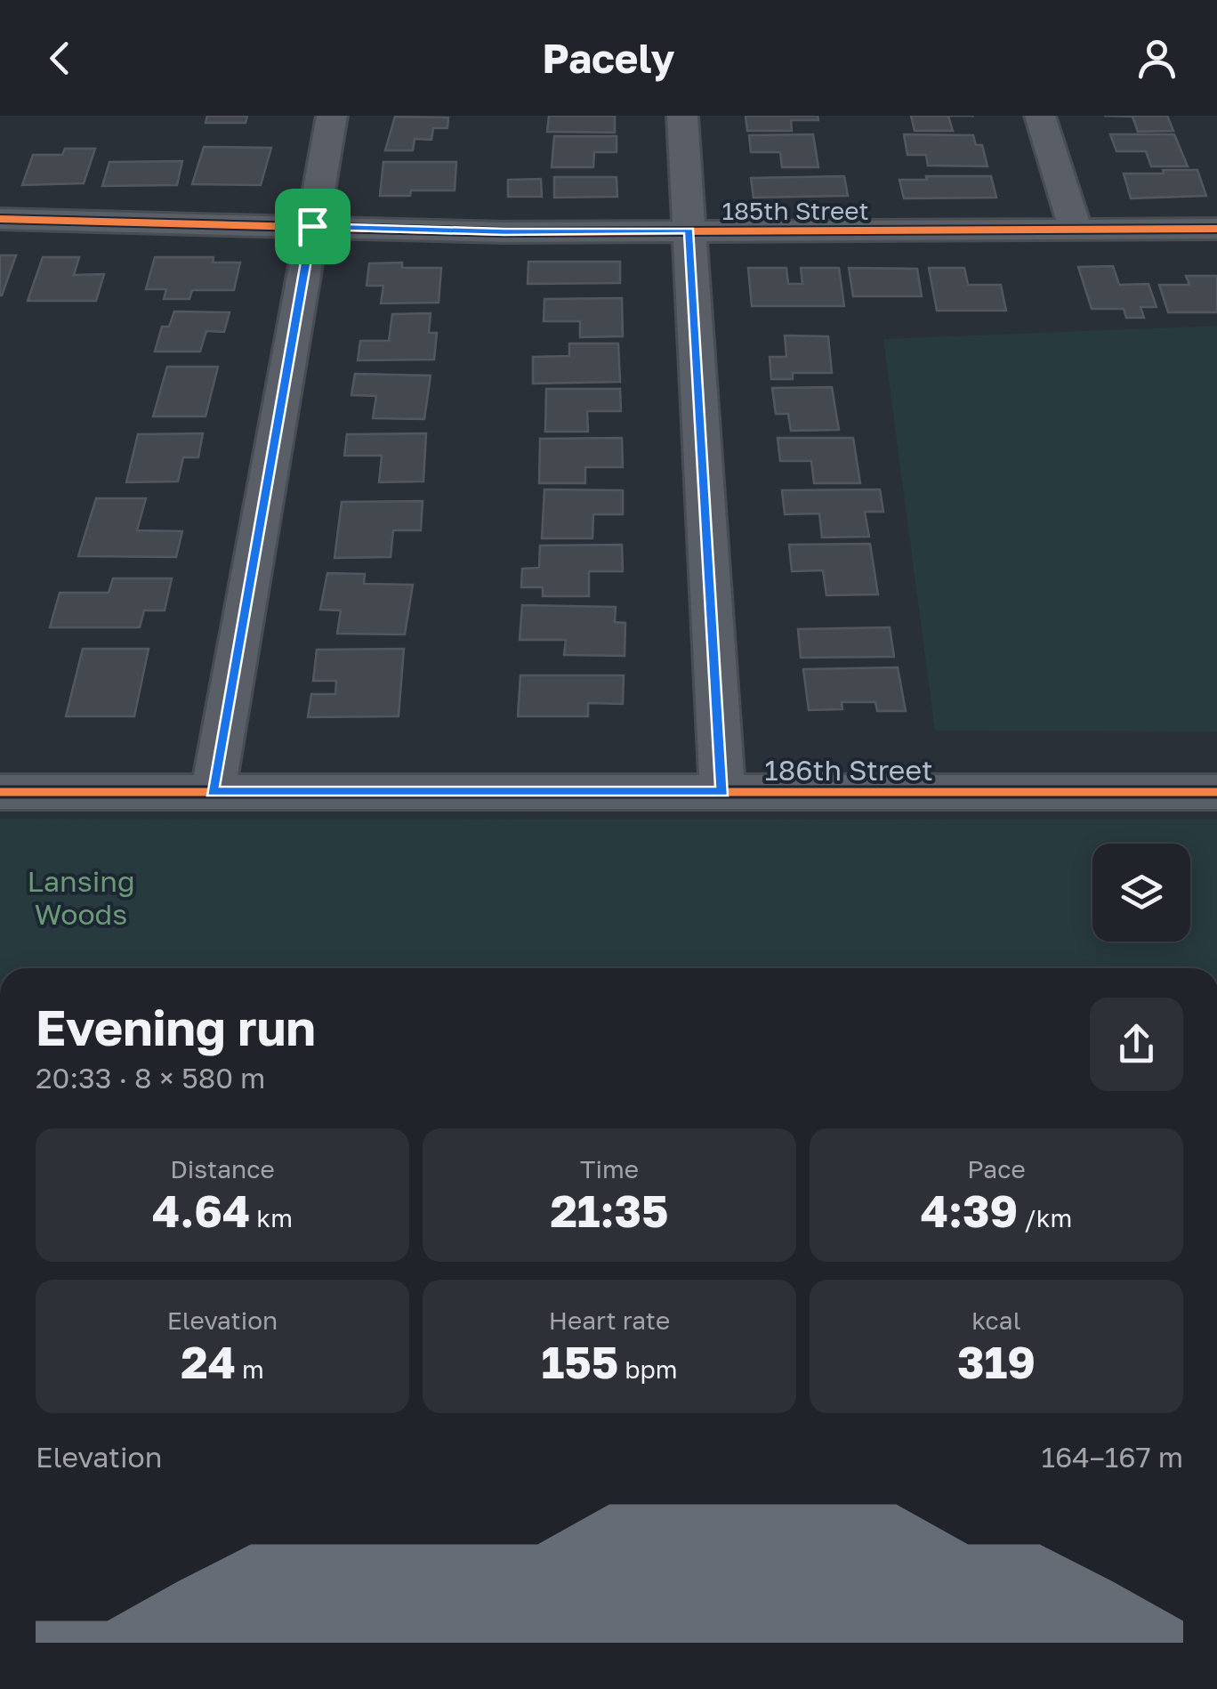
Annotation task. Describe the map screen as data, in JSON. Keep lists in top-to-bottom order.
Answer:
{
  "streets": {
    "street": ["185th Street", "186th Street"]
  },
  "parks": ["Lansing Woods"],
  "page": {
    "header": "Pacely",
    "heading": ["Evening run", "20:33 · 8 × 580 m"],
    "stats": [
      ["Distance", "4.64 km"],
      ["Time", "21:35"],
      ["Pace", "4:39 /km"],
      ["Elevation", "24 m"],
      ["Heart rate", "155 bpm"],
      ["kcal", "319"]
    ],
    "chart": ["Elevation", "164–167 m"]
  }
}
